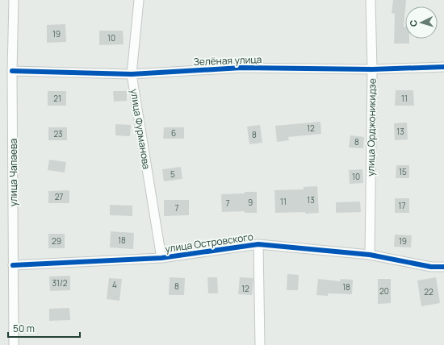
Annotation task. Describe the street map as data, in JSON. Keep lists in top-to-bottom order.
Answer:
{
  "streets": {
    "street": [
      "Зелёная улица",
      "улица Орджоникидзе",
      "улица Фурманова",
      "улица Чапаева",
      "улица Островского"
    ]
  },
  "crossings": [
    ["Зелёная улица", "улица Орджоникидзе"],
    ["Зелёная улица", "улица Фурманова"],
    ["Зелёная улица", "улица Чапаева"],
    ["улица Орджоникидзе", "улица Островского"],
    ["улица Фурманова", "улица Островского"],
    ["улица Чапаева", "улица Островского"]
  ],
  "house_numbers": [
    "19",
    "10",
    "21",
    "11",
    "12",
    "13",
    "6",
    "23",
    "8",
    "8",
    "15",
    "5",
    "10",
    "27",
    "13",
    "11",
    "9",
    "7",
    "17",
    "7",
    "18",
    "29",
    "19",
    "31/2",
    "4",
    "8",
    "18",
    "12",
    "20",
    "22"
  ],
  "scale_bar": "50 m",
  "north": "left"
}
